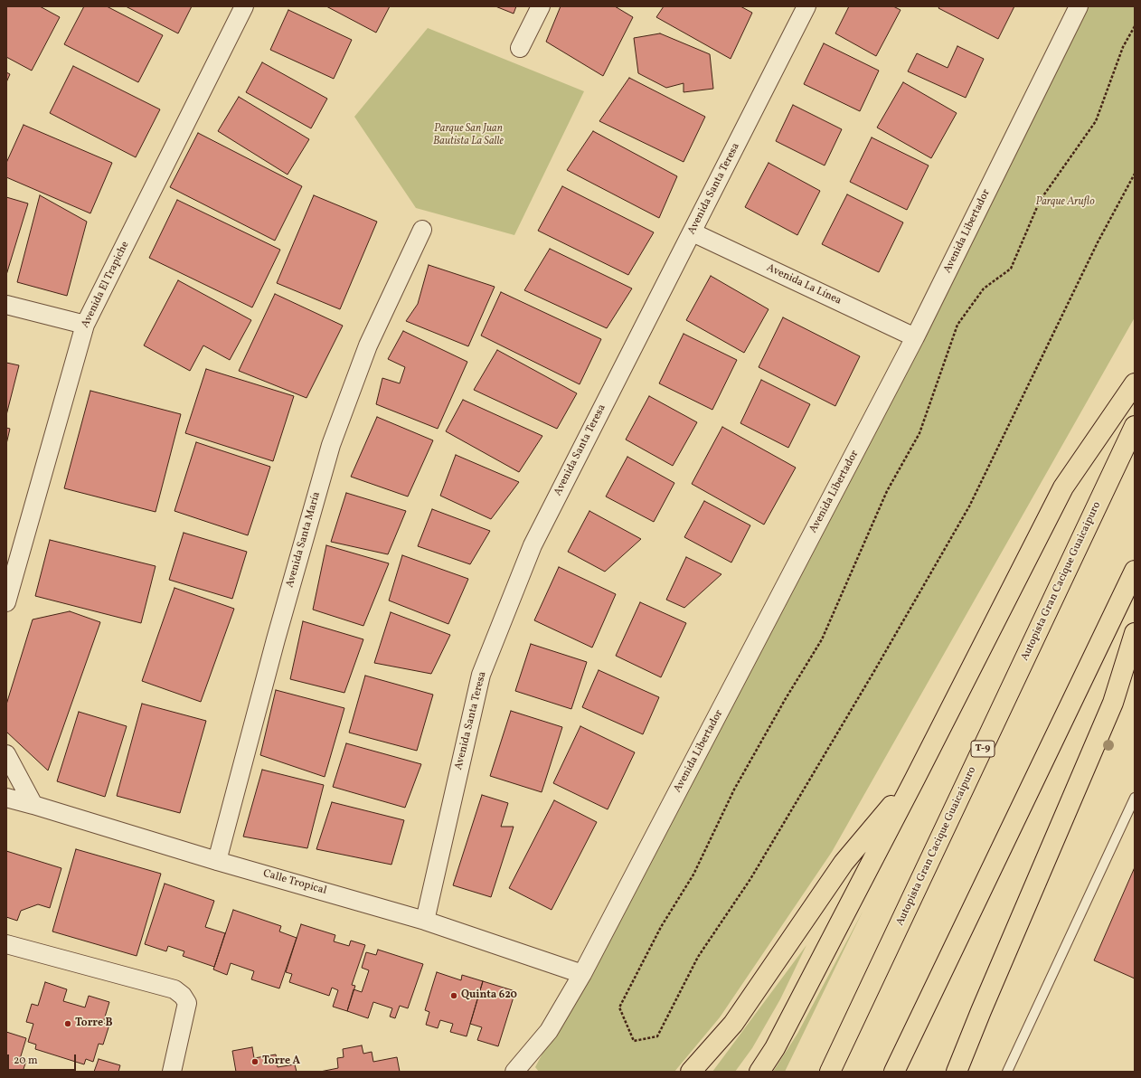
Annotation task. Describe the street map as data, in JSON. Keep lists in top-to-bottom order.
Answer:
{
  "streets": {
    "highway": ["Autopista Gran Cacique Guaicaipuro", "T-9"],
    "street": [
      "Avenida Santa Teresa",
      "Avenida Libertador",
      "Avenida El Trapiche",
      "Avenida La Línea",
      "Avenida Santa María",
      "Calle Tropical"
    ]
  },
  "crossings": [
    ["Avenida Santa Teresa", "Avenida La Línea"],
    ["Avenida Santa Teresa", "Calle Tropical"],
    ["Avenida Libertador", "Avenida La Línea"],
    ["Avenida Libertador", "Calle Tropical"],
    ["Avenida Santa María", "Calle Tropical"]
  ],
  "parks": ["Parque San Juan Bautista La Salle", "Parque Aruflo"],
  "places": ["Quinta 620", "Torre B", "Torre A"],
  "scale_bar": "20 m"
}
